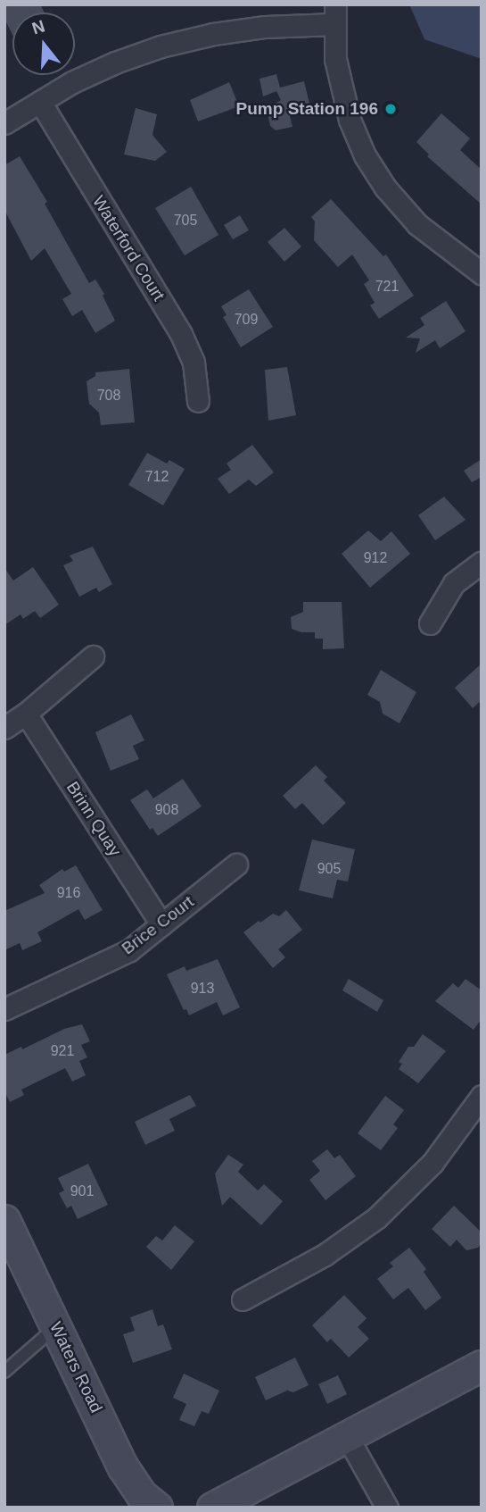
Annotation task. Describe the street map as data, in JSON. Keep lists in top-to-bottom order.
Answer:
{
  "streets": {
    "street": [
      "Waterford Court",
      "Brinn Quay",
      "Brice Court",
      "Waters Road"
    ]
  },
  "crossings": [
    ["Brinn Quay", "Brice Court"]
  ],
  "places": ["Pump Station 196"],
  "house_numbers": [
    "705",
    "721",
    "709",
    "708",
    "712",
    "912",
    "908",
    "905",
    "916",
    "913",
    "921",
    "901"
  ],
  "north": "top"
}
